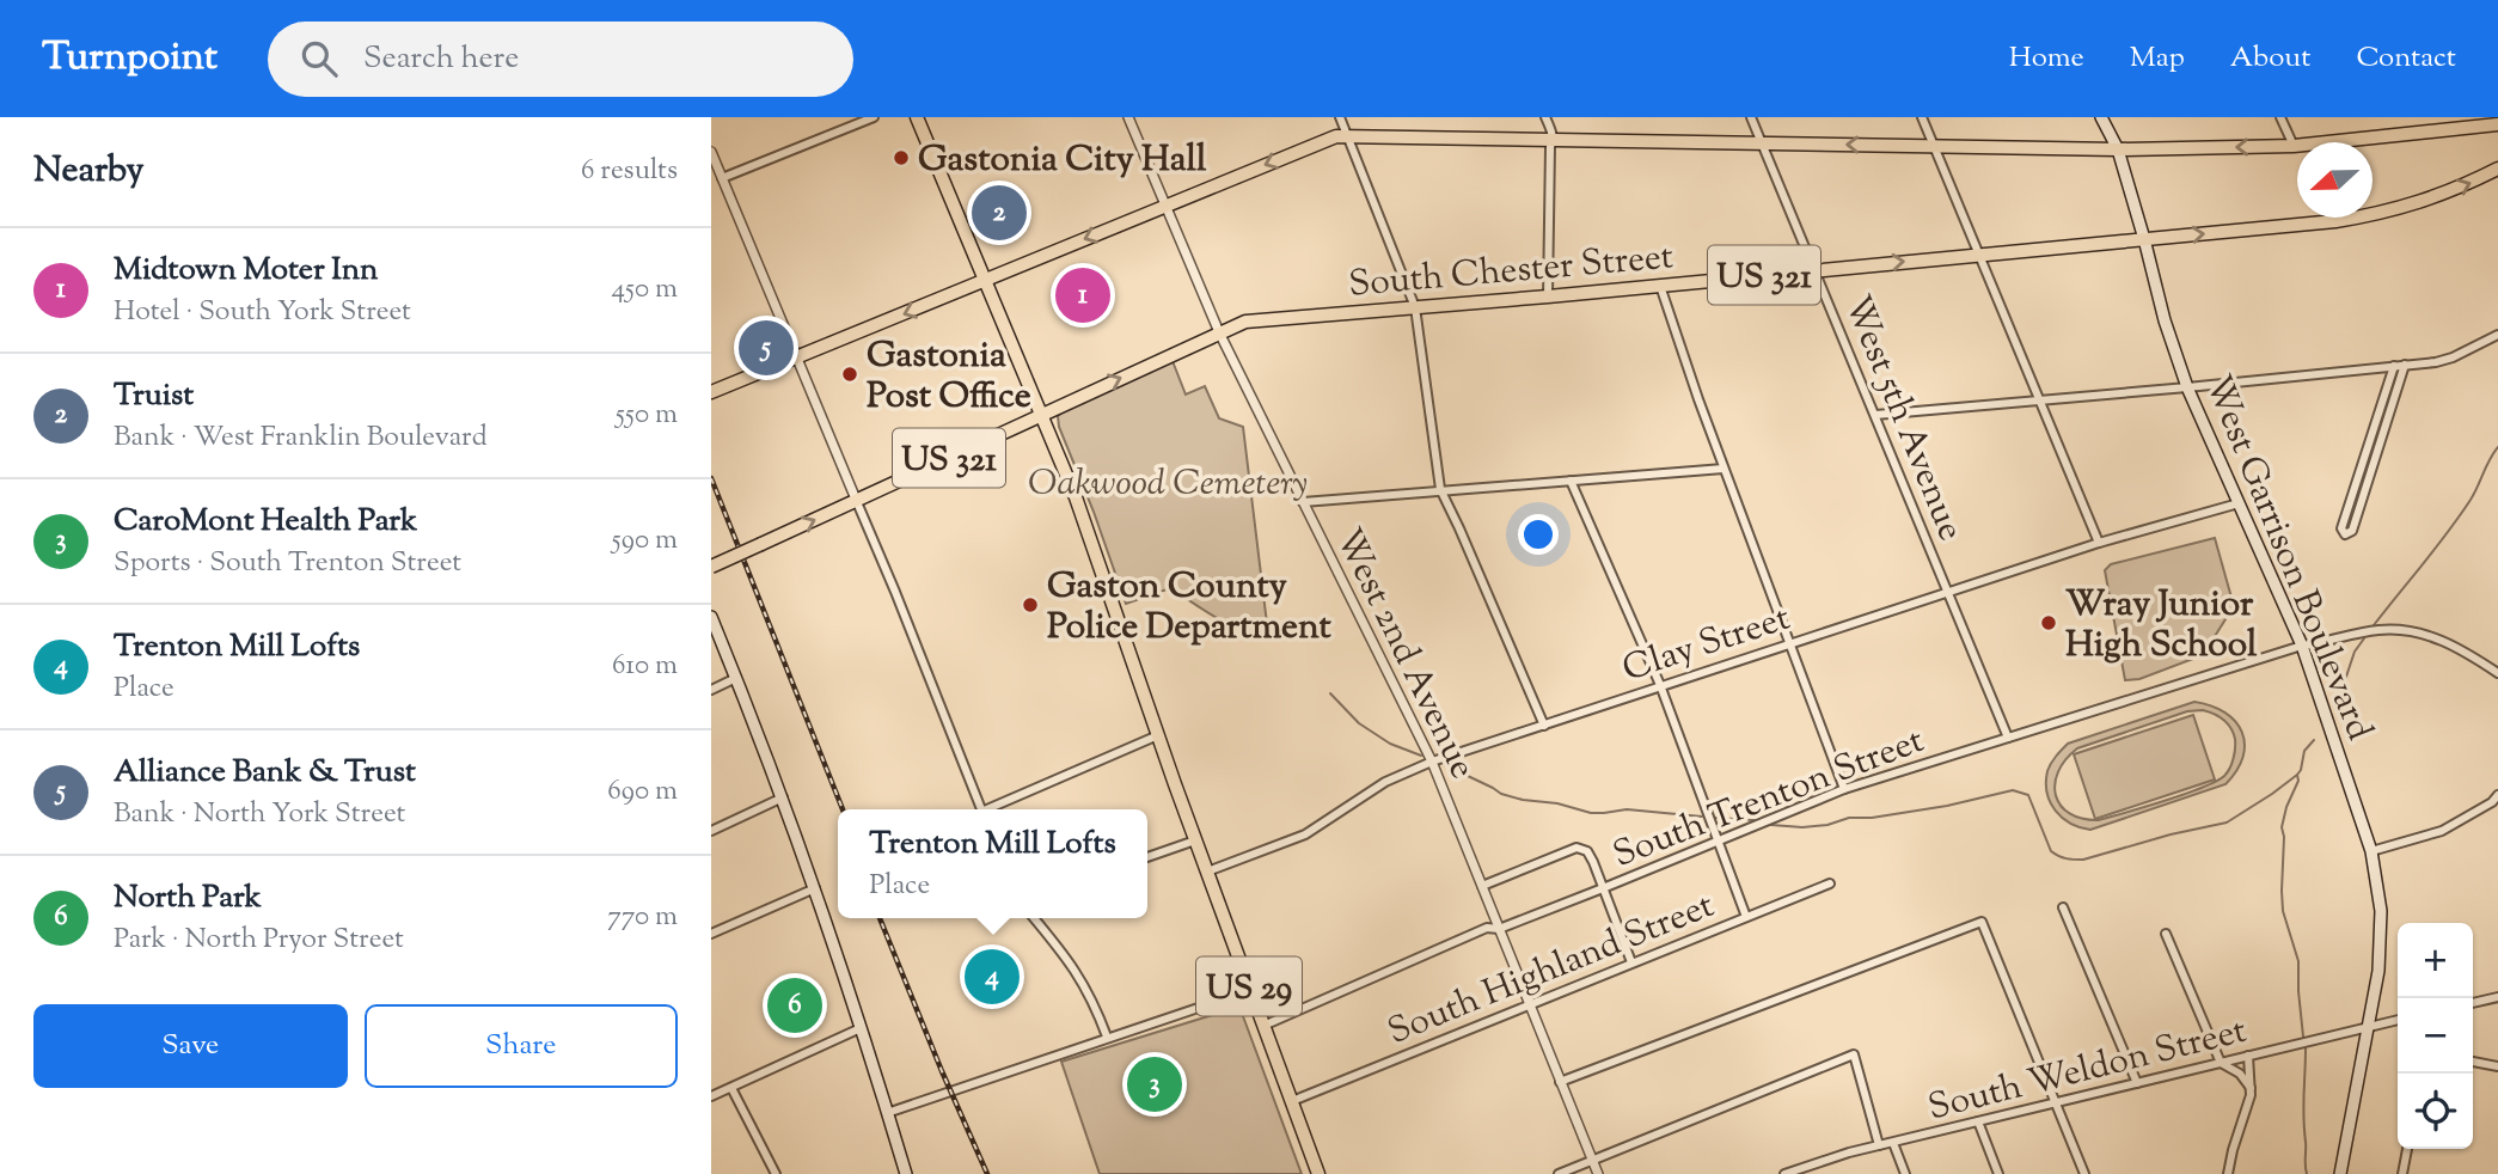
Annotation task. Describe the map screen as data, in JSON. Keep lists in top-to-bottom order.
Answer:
{
  "streets": {
    "main road": [
      "South Chester Street",
      "US 321",
      "West Garrison Boulevard",
      "US 29"
    ],
    "street": [
      "West 5th Avenue",
      "Clay Street",
      "West 2nd Avenue",
      "South Trenton Street",
      "South Highland Street",
      "South Weldon Street"
    ]
  },
  "crossings": [
    ["South Chester Street", "US 321"],
    ["South Chester Street", "West 5th Avenue"],
    ["South Chester Street", "West Garrison Boulevard"],
    ["South Chester Street", "West 2nd Avenue"],
    ["South Chester Street", "US 29"],
    ["West 5th Avenue", "Clay Street"],
    ["West 5th Avenue", "South Trenton Street"],
    ["West Garrison Boulevard", "Clay Street"],
    ["West Garrison Boulevard", "South Trenton Street"],
    ["West Garrison Boulevard", "South Weldon Street"],
    ["Clay Street", "West 2nd Avenue"],
    ["Clay Street", "US 29"],
    ["West 2nd Avenue", "South Trenton Street"],
    ["West 2nd Avenue", "South Highland Street"],
    ["South Trenton Street", "US 29"],
    ["South Highland Street", "US 29"]
  ],
  "parks": ["Oakwood Cemetery"],
  "places": [
    "Gastonia City Hall",
    "Gastonia Post Office",
    "Gaston County Police Department",
    "Wray Junior High School"
  ],
  "north": "left",
  "page": {
    "header": "Turnpoint",
    "search": "Search here",
    "nav": [
      "Home",
      "Map",
      "About",
      "Contact"
    ],
    "heading": ["Nearby", "6 results"],
    "pins": [
      "2",
      "1",
      "5",
      "4",
      "6",
      "3"
    ],
    "list": [
      {
        "mark": "1",
        "name": "Midtown Moter Inn",
        "note": "Hotel · South York Street",
        "value": "450 m"
      },
      {
        "mark": "2",
        "name": "Truist",
        "note": "Bank · West Franklin Boulevard",
        "value": "550 m"
      },
      {
        "mark": "3",
        "name": "CaroMont Health Park",
        "note": "Sports · South Trenton Street",
        "value": "590 m"
      },
      {
        "mark": "4",
        "name": "Trenton Mill Lofts",
        "note": "Place",
        "value": "610 m"
      },
      {
        "mark": "5",
        "name": "Alliance Bank & Trust",
        "note": "Bank · North York Street",
        "value": "690 m"
      },
      {
        "mark": "6",
        "name": "North Park",
        "note": "Park · North Pryor Street",
        "value": "770 m"
      }
    ],
    "popup": ["Trenton Mill Lofts", "Place"],
    "map_buttons": ["+", "−"],
    "buttons": ["Save", "Share"]
  }
}
